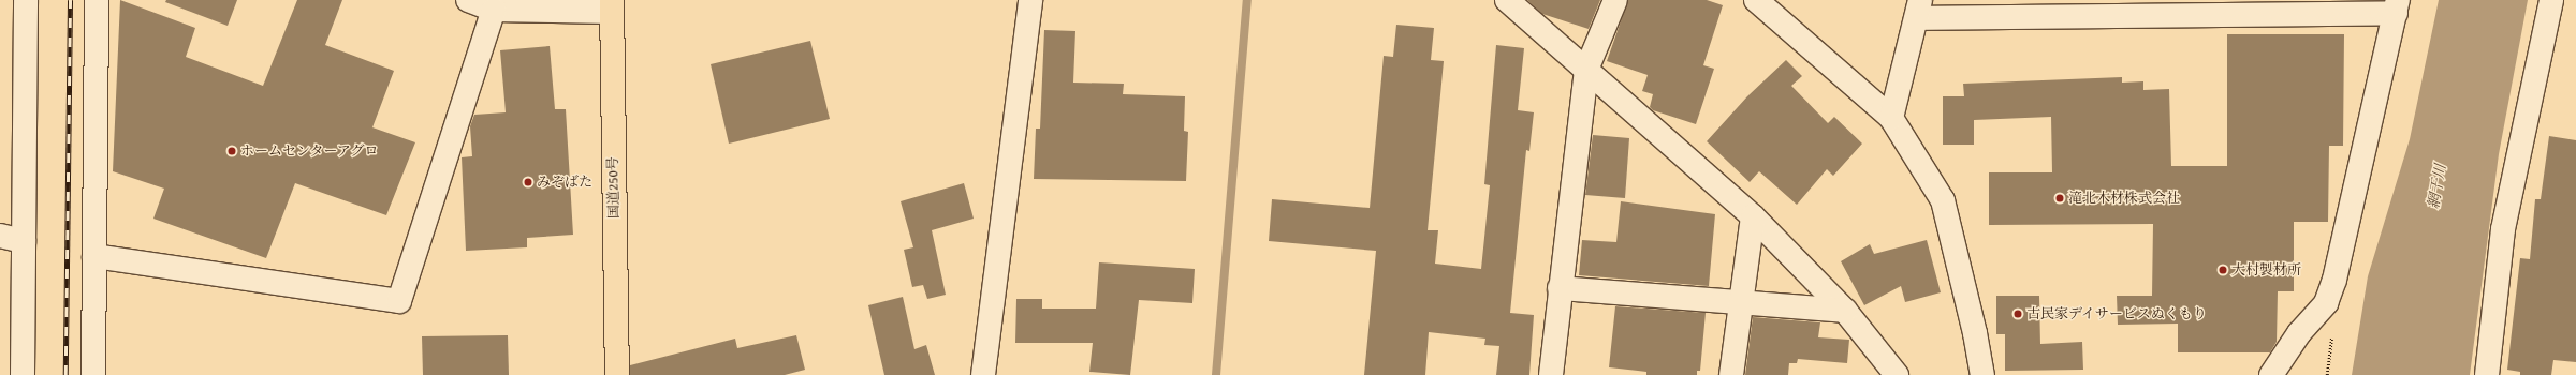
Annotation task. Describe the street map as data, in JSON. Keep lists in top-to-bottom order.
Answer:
{
  "streets": {
    "highway": ["国道250号"]
  },
  "water": ["網干川"],
  "places": [
    "ホームセンターアグロ",
    "みぞばた",
    "滝北木材株式会社",
    "大村製材所",
    "古民家デイサービスぬくもり"
  ]
}
